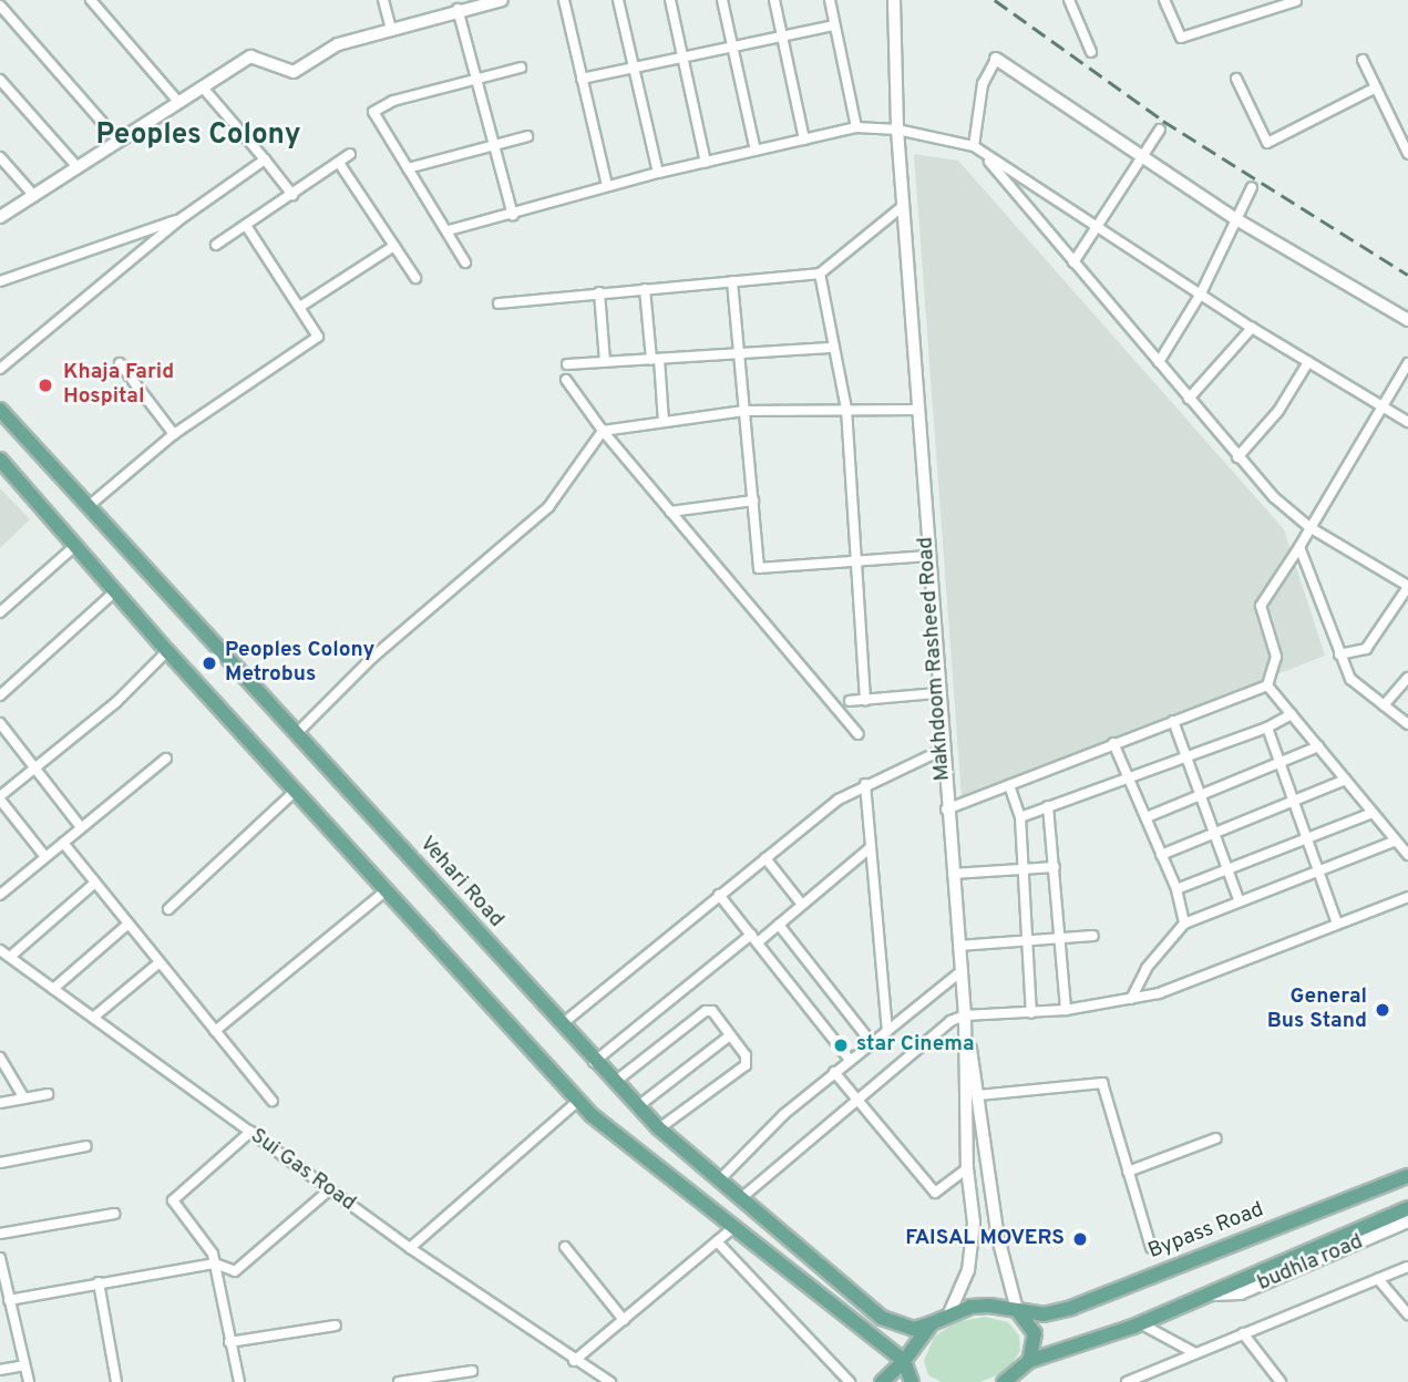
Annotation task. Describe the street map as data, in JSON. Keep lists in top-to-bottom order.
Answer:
{
  "streets": {
    "main road": ["Makhdoom Rasheed Road", "Vehari Road", "Bypass Road"],
    "street": ["Sui Gas Road", "budhla road"]
  },
  "crossings": [
    ["Makhdoom Rasheed Road", "Bypass Road"],
    ["Vehari Road", "Bypass Road"]
  ],
  "districts": ["Peoples Colony"],
  "places": [
    "Khaja Farid Hospital",
    "Peoples Colony Metrobus",
    "General Bus Stand",
    "star Cinema",
    "FAISAL MOVERS"
  ]
}
